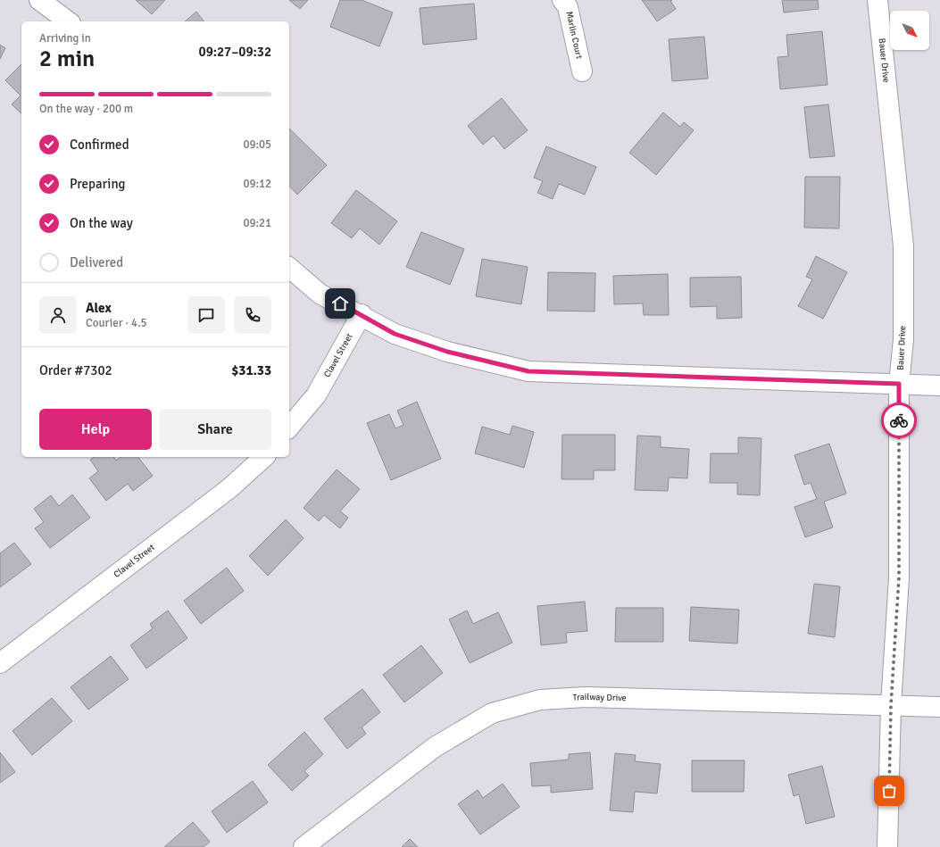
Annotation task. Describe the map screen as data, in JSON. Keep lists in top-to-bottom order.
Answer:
{
  "streets": {
    "street": [
      "Marlin Court",
      "Bauer Drive",
      "Clavel Street",
      "Trailway Drive"
    ]
  },
  "crossings": [
    ["Bauer Drive", "Trailway Drive"]
  ],
  "north": "bottom right",
  "page": {
    "heading": ["2 min", "Arriving in", "09:27–09:32"],
    "panel": [
      "Alex",
      "Courier · 4.5",
      "Order #7302",
      "$31.33"
    ],
    "bar": "On the way · 200 m",
    "list": [
      ["Confirmed", "09:05"],
      ["Preparing", "09:12"],
      ["On the way", "09:21"],
      "Delivered"
    ],
    "buttons": ["Help", "Share"]
  }
}
